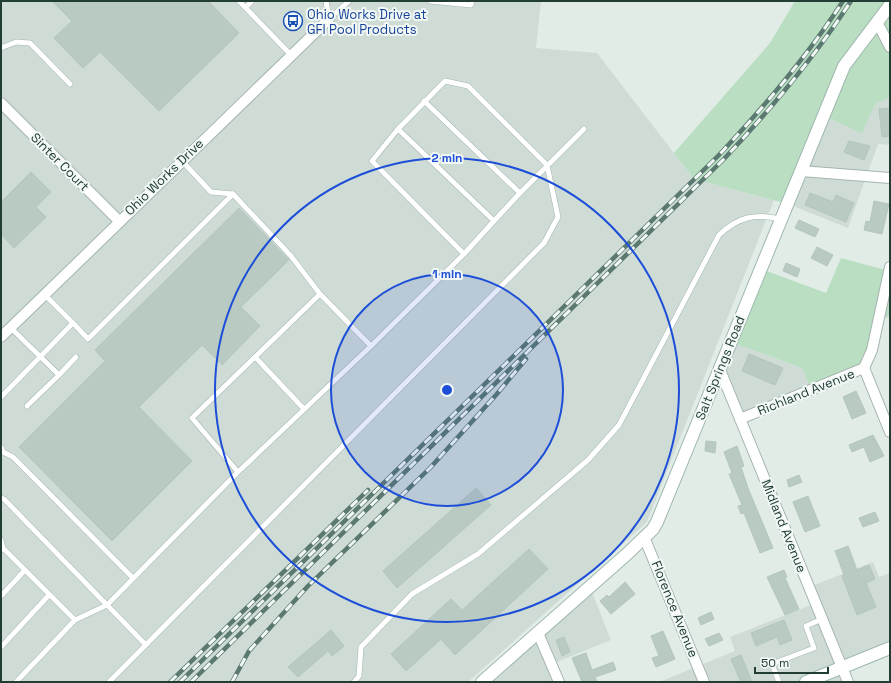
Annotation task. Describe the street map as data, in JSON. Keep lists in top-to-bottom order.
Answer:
{
  "streets": {
    "street": [
      "Sinter Court",
      "Ohio Works Drive",
      "Salt Springs Road",
      "Richland Avenue",
      "Midland Avenue",
      "Florence Avenue"
    ]
  },
  "crossings": [
    ["Sinter Court", "Ohio Works Drive"],
    ["Salt Springs Road", "Midland Avenue"],
    ["Salt Springs Road", "Florence Avenue"],
    ["Richland Avenue", "Midland Avenue"]
  ],
  "places": {
    "bus stop": ["Ohio Works Drive at GFI Pool Products"]
  },
  "scale_bar": "50 m",
  "rings": ["2 min", "1 min"]
}
